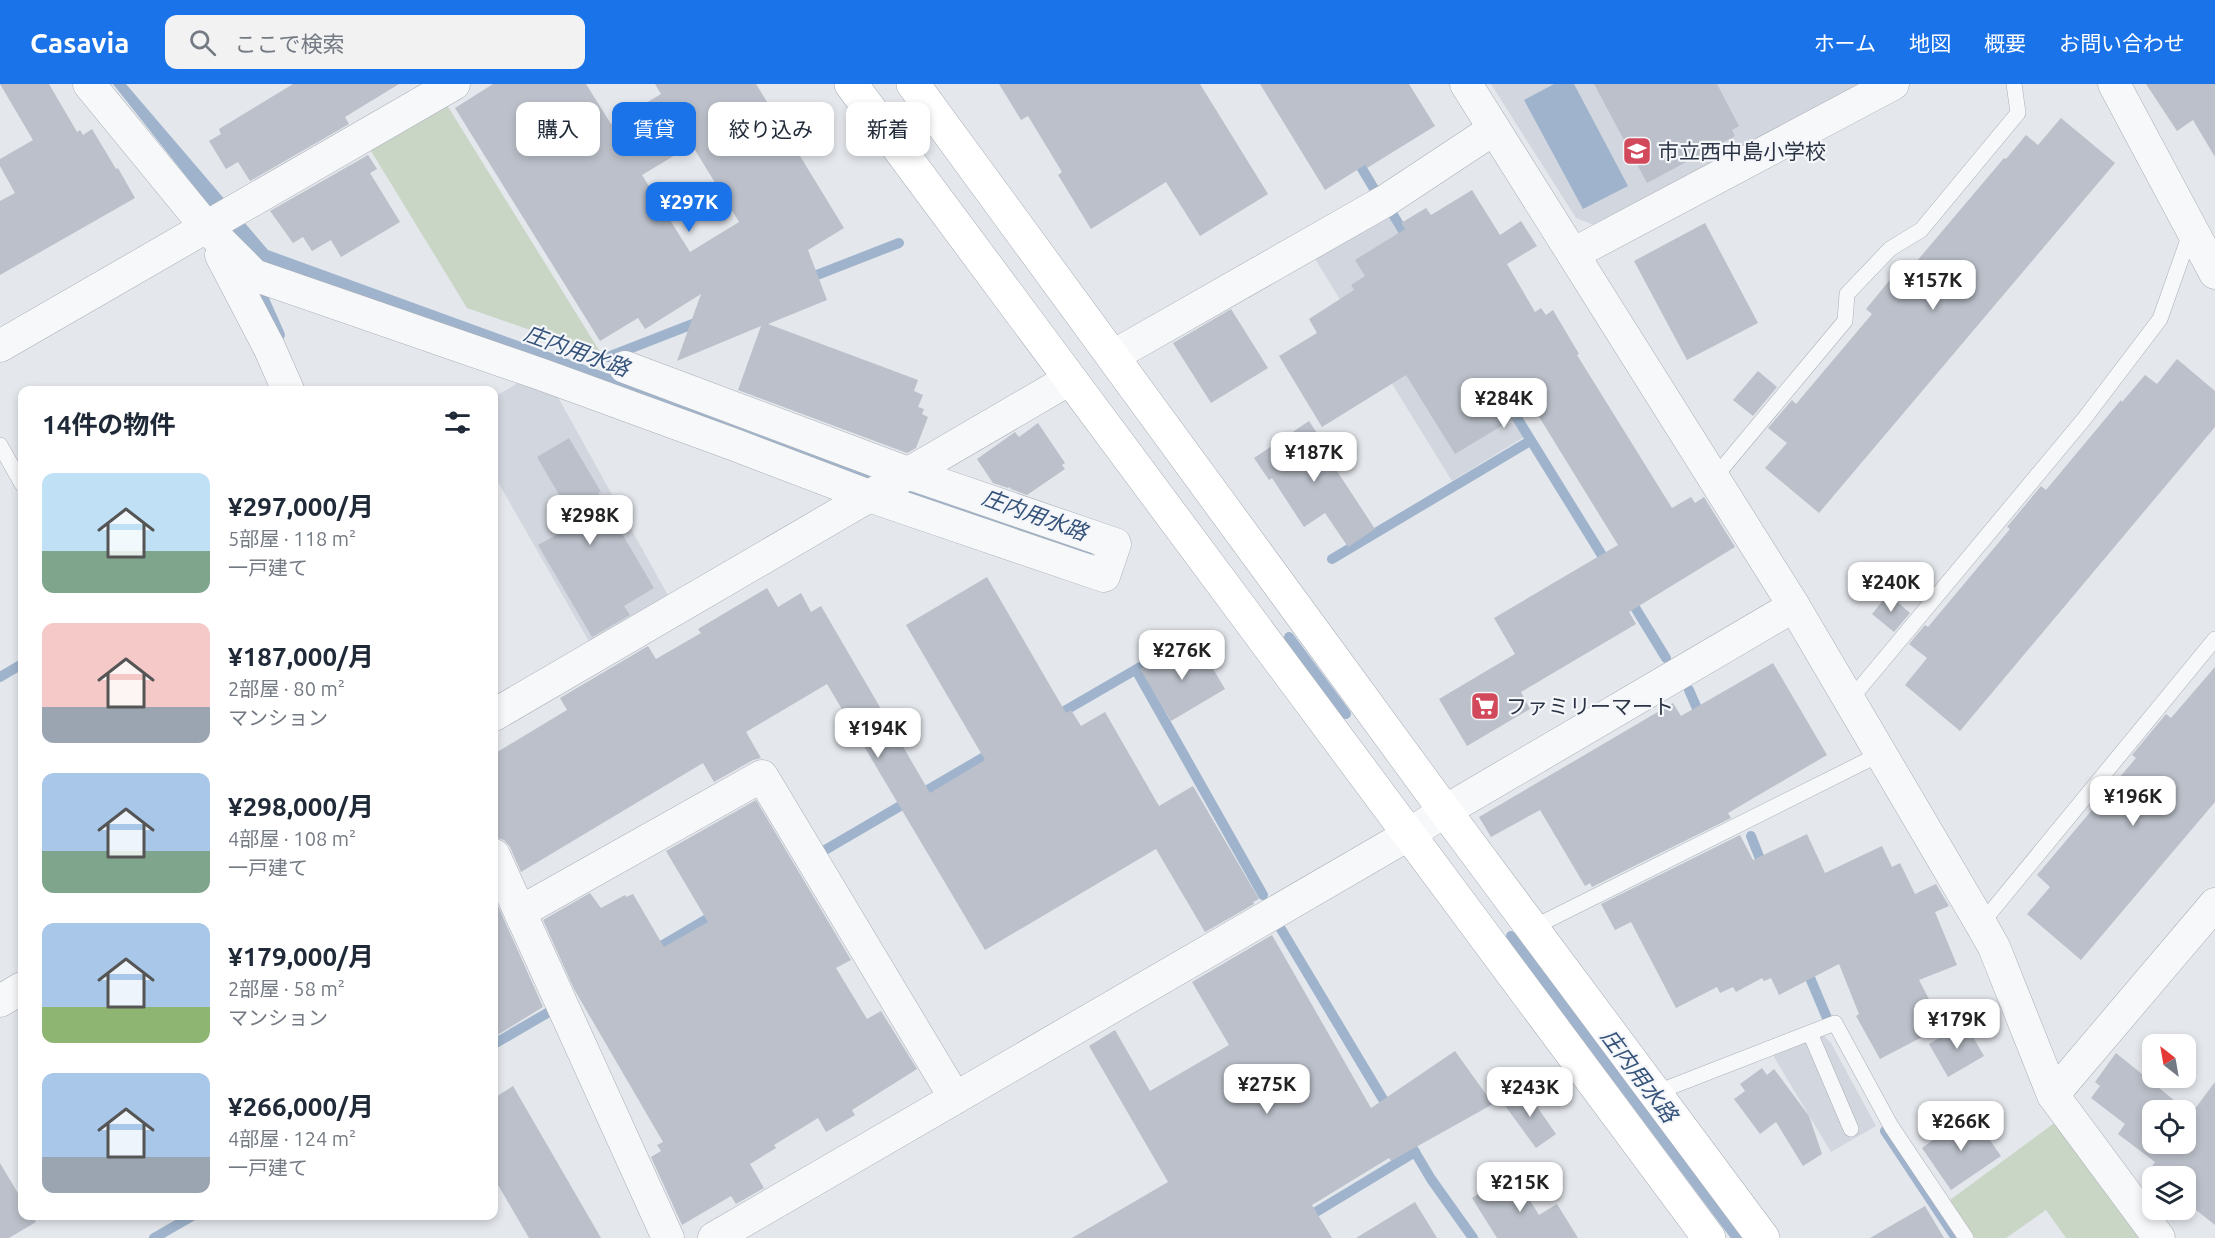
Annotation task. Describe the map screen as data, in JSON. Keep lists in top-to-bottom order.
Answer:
{
  "water": ["庄内用水路"],
  "places": {
    "school or university": ["市立西中島小学校"],
    "supermarket": ["ファミリーマート"]
  },
  "north": "top left",
  "page": {
    "header": "Casavia",
    "search": "ここで検索",
    "nav": [
      "ホーム",
      "地図",
      "概要",
      "お問い合わせ"
    ],
    "chip": [
      "購入",
      "賃貸",
      "絞り込み",
      "新着"
    ],
    "price": [
      "¥297K",
      "¥157K",
      "¥284K",
      "¥187K",
      "¥298K",
      "¥240K",
      "¥276K",
      "¥194K",
      "¥196K",
      "¥179K",
      "¥275K",
      "¥243K",
      "¥266K",
      "¥215K"
    ],
    "heading": "14件の物件",
    "list": [
      {
        "name": "¥297,000/月",
        "note": "5部屋 · 118 m² · 一戸建て"
      },
      {
        "name": "¥187,000/月",
        "note": "2部屋 · 80 m² · マンション"
      },
      {
        "name": "¥298,000/月",
        "note": "4部屋 · 108 m² · 一戸建て"
      },
      {
        "name": "¥179,000/月",
        "note": "2部屋 · 58 m² · マンション"
      },
      {
        "name": "¥266,000/月",
        "note": "4部屋 · 124 m² · 一戸建て"
      }
    ]
  }
}
